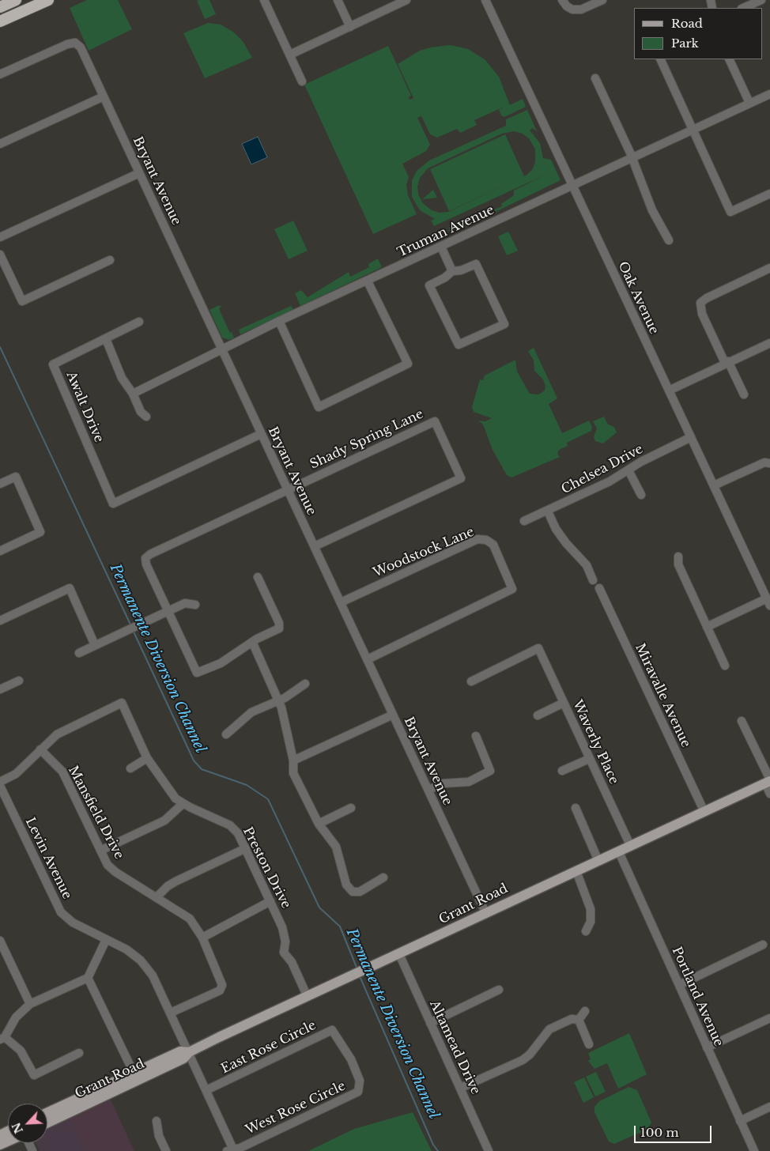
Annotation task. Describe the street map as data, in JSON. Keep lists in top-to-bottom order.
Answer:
{
  "streets": {
    "main road": ["Grant Road"],
    "street": [
      "Bryant Avenue",
      "Truman Avenue",
      "Oak Avenue",
      "Awalt Drive",
      "Shady Spring Lane",
      "Chelsea Drive",
      "Woodstock Lane",
      "Miravalle Avenue",
      "Waverly Place",
      "Mansfield Drive",
      "Levin Avenue",
      "Preston Drive",
      "Portland Avenue",
      "East Rose Circle",
      "Altamead Drive",
      "West Rose Circle"
    ]
  },
  "crossings": [
    ["Bryant Avenue", "Truman Avenue"],
    ["Bryant Avenue", "Awalt Drive"],
    ["Bryant Avenue", "Shady Spring Lane"],
    ["Bryant Avenue", "Woodstock Lane"],
    ["Bryant Avenue", "Grant Road"],
    ["Truman Avenue", "Oak Avenue"],
    ["Oak Avenue", "Chelsea Drive"],
    ["Miravalle Avenue", "Grant Road"],
    ["Waverly Place", "Grant Road"],
    ["Mansfield Drive", "Levin Avenue"],
    ["Mansfield Drive", "Preston Drive"],
    ["Levin Avenue", "Grant Road"],
    ["Levin Avenue", "East Rose Circle"],
    ["Levin Avenue", "West Rose Circle"],
    ["Preston Drive", "Grant Road"],
    ["Grant Road", "Portland Avenue"],
    ["Grant Road", "Altamead Drive"],
    ["East Rose Circle", "West Rose Circle"]
  ],
  "water": ["Permanente Diversion Channel"],
  "legend": ["Road", "Park"],
  "scale_bar": "100 m",
  "north": "bottom left"
}
